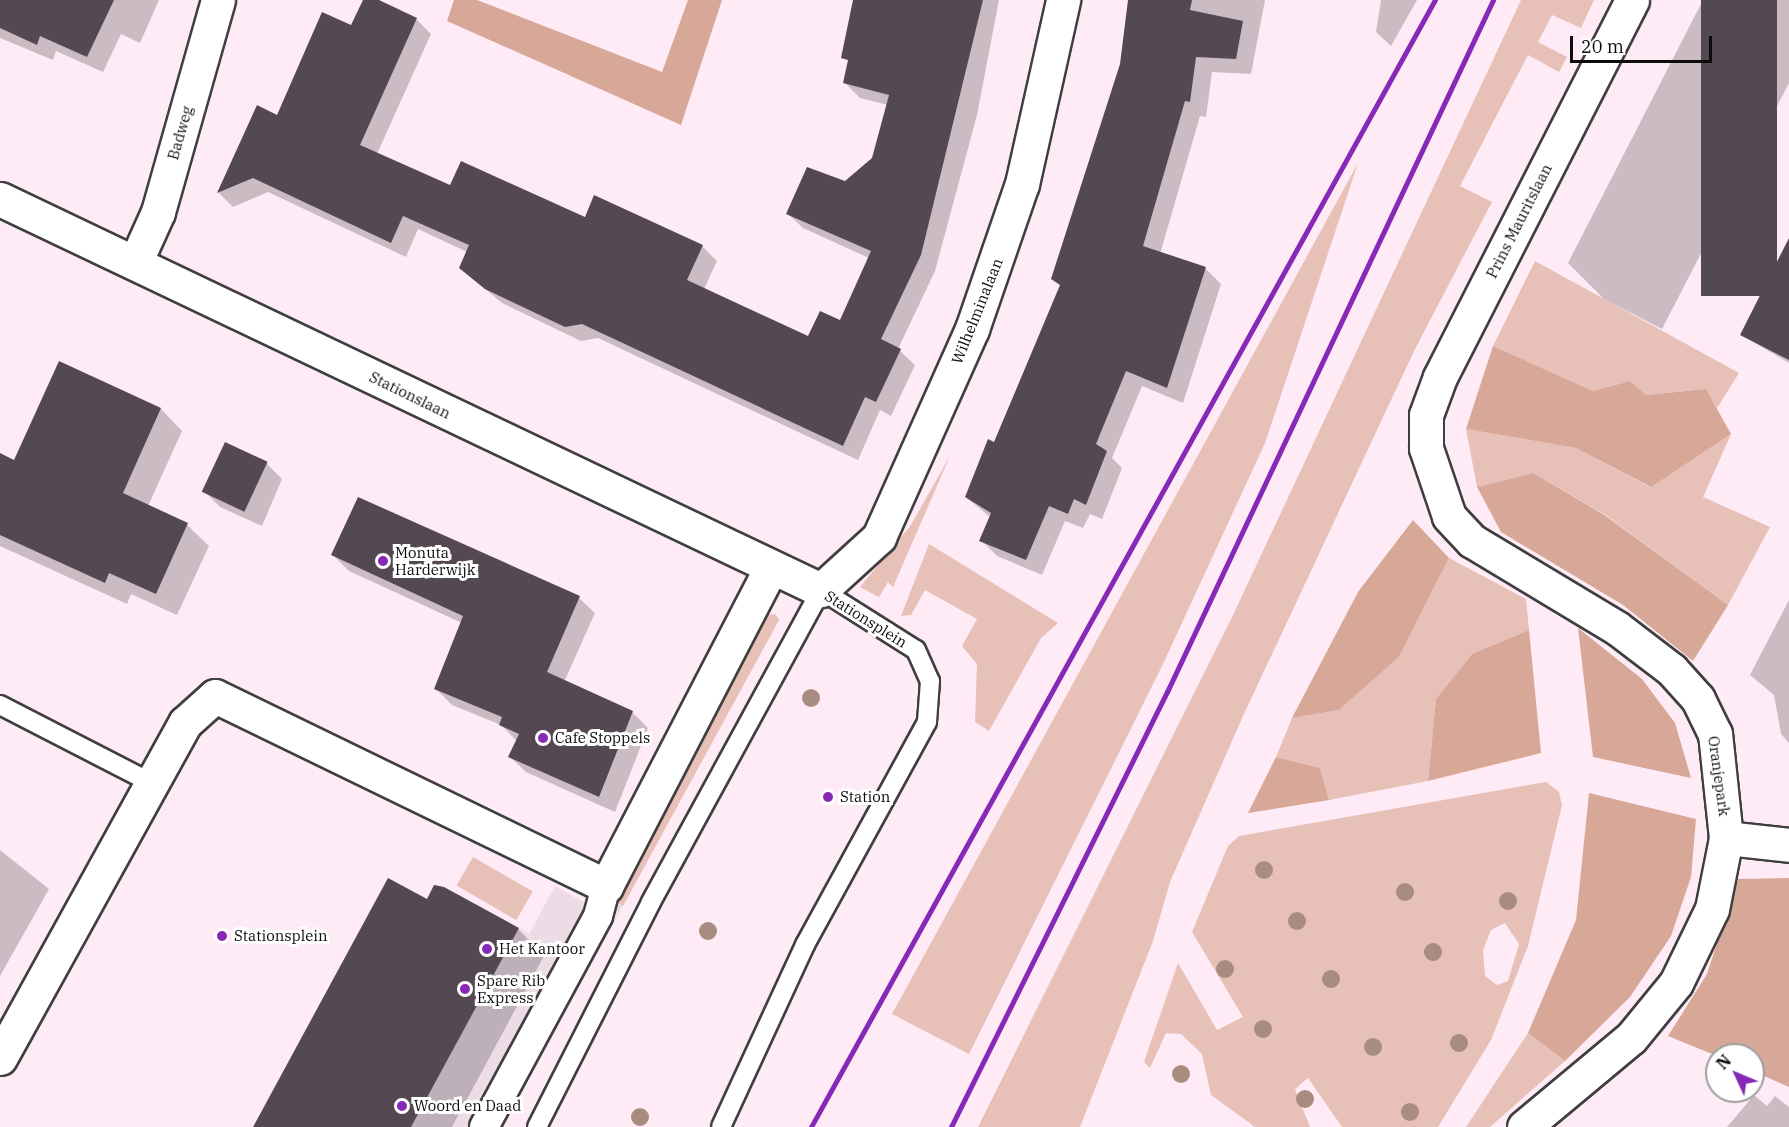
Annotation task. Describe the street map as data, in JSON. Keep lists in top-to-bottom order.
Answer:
{
  "streets": {
    "street": [
      "Badweg",
      "Prins Mauritslaan",
      "Wilhelminalaan",
      "Stationslaan",
      "Oranjepark"
    ],
    "lane": ["Stationsplein"]
  },
  "crossings": [
    ["Badweg", "Stationslaan"],
    ["Prins Mauritslaan", "Oranjepark"],
    ["Wilhelminalaan", "Stationslaan"],
    ["Wilhelminalaan", "Stationsplein"],
    ["Stationslaan", "Stationsplein"]
  ],
  "places": [
    "Monuta Harderwijk",
    "Cafe Stoppels",
    "Station",
    "Stationsplein",
    "Het Kantoor",
    "Spare Rib Express",
    "Woord en Daad"
  ],
  "scale_bar": "20 m",
  "north": "top left"
}
